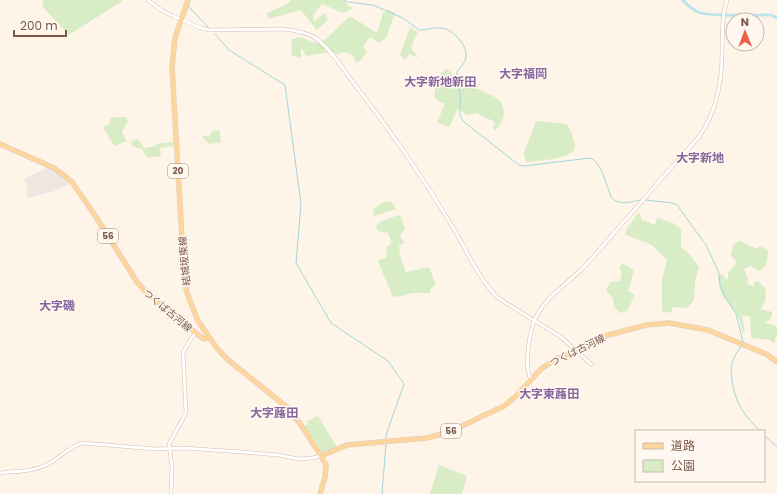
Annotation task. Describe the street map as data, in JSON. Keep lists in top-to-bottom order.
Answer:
{
  "streets": {
    "main road": [
      "20",
      "56",
      "結城坂東線",
      "つくば古河線"
    ]
  },
  "crossings": [
    ["結城坂東線", "つくば古河線"]
  ],
  "districts": [
    "大字福岡",
    "大字新地新田",
    "大字新地",
    "大字磯",
    "大字東蕗田",
    "大字蕗田"
  ],
  "legend": ["道路", "公園"],
  "scale_bar": "200 m",
  "north": "top"
}
